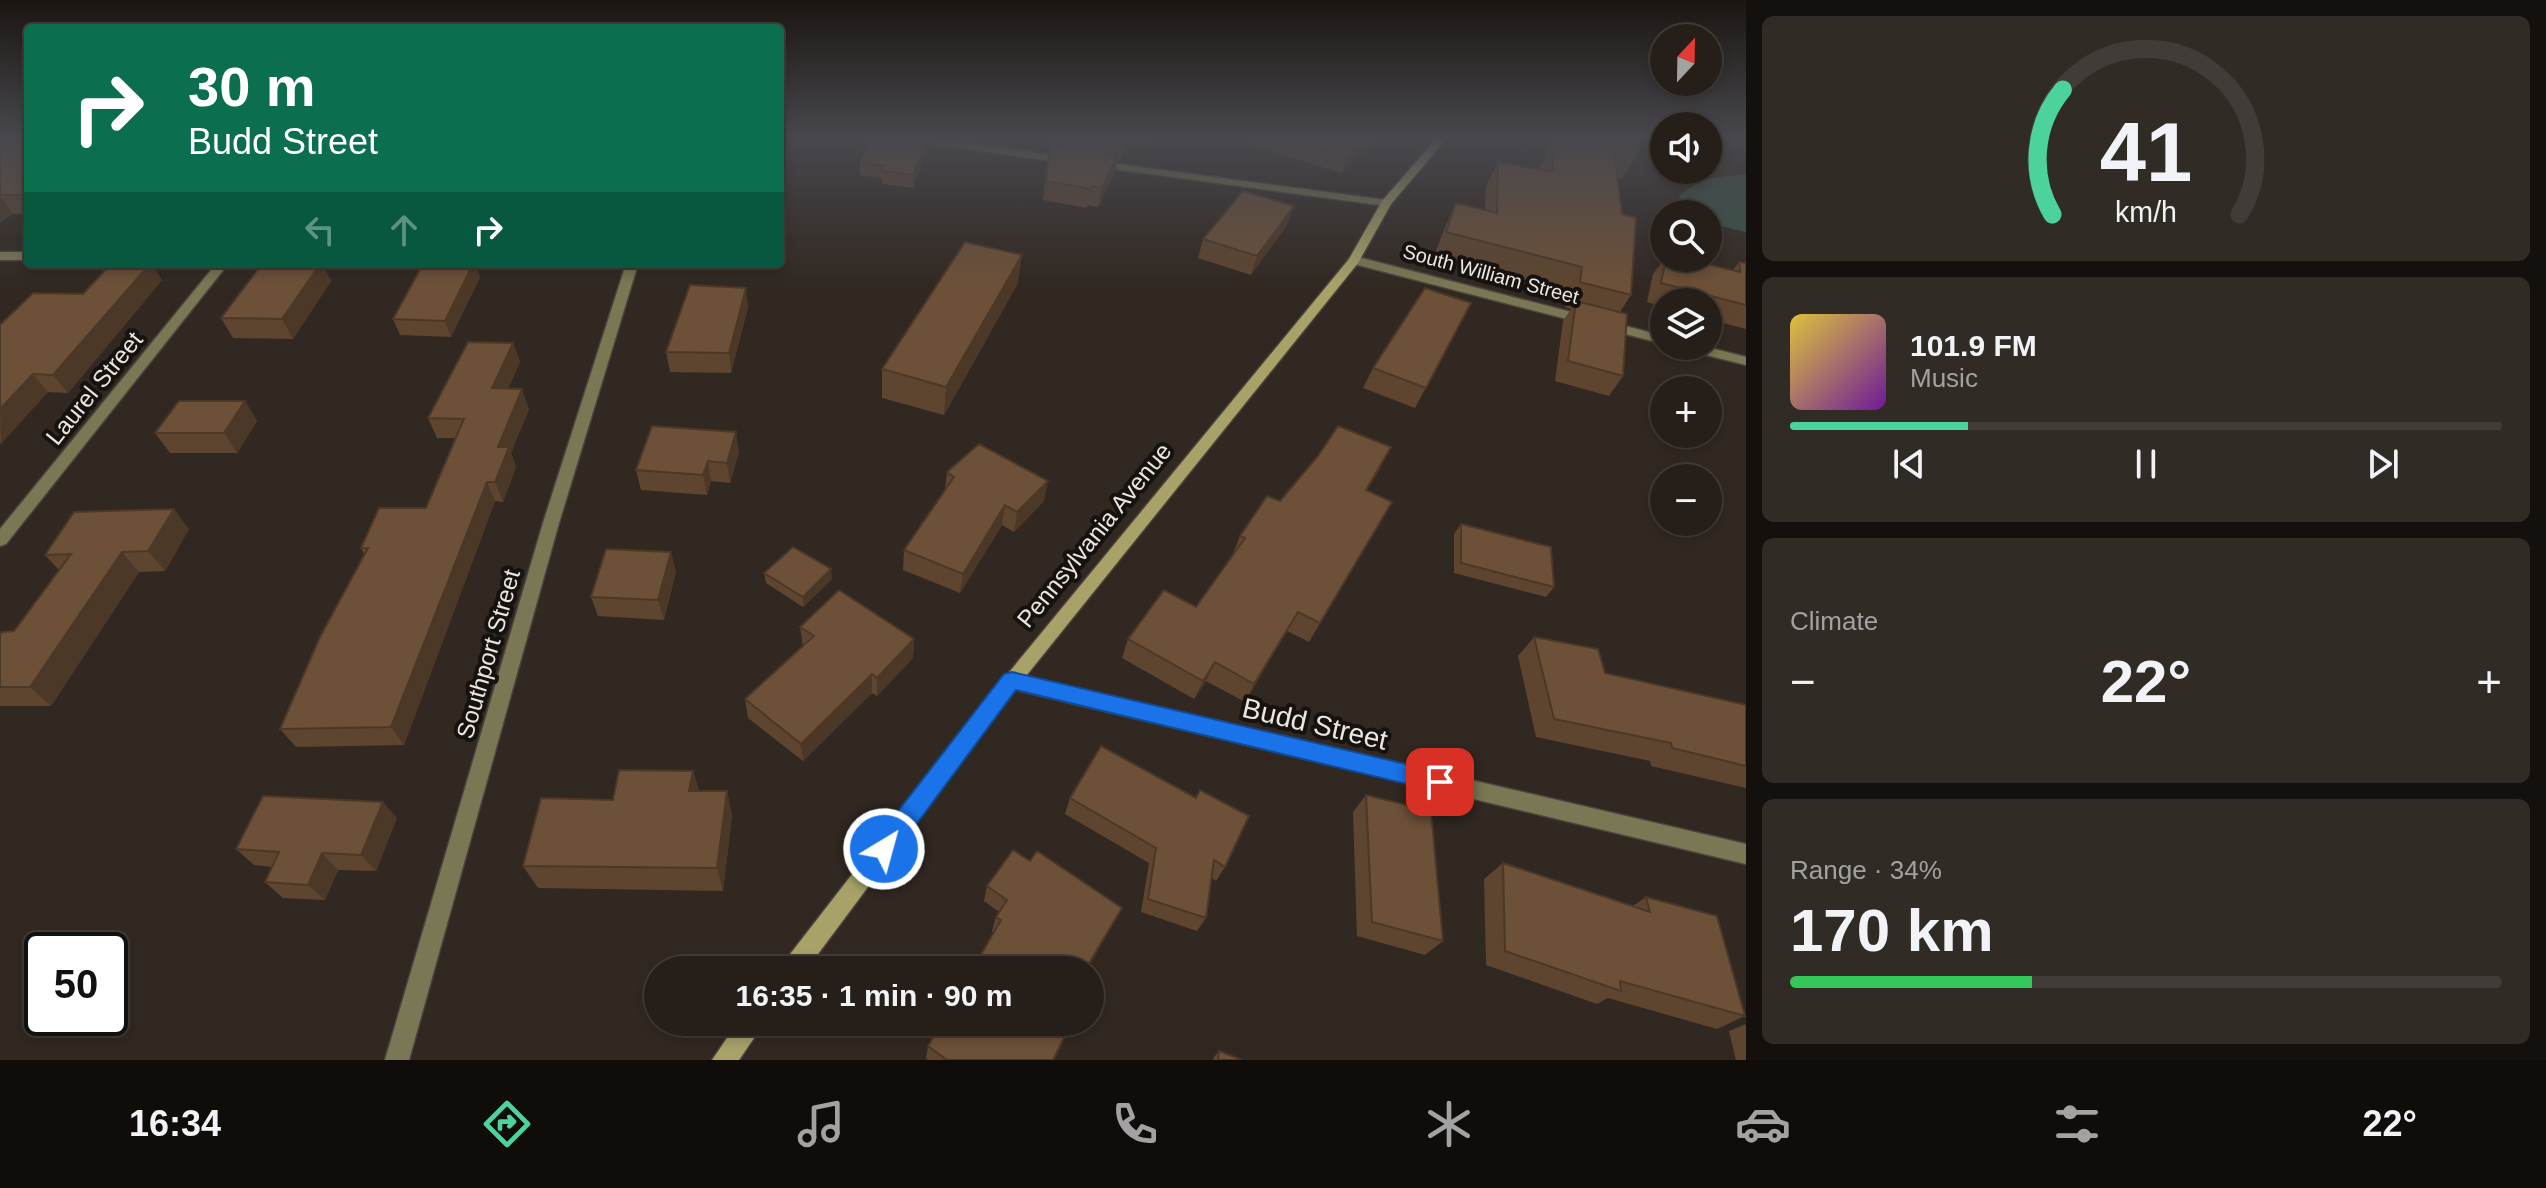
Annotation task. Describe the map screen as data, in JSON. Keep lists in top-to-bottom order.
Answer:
{
  "streets": {
    "main road": ["Pennsylvania Avenue"],
    "street": [
      "South William Street",
      "Laurel Street",
      "Southport Street",
      "Budd Street"
    ]
  },
  "crossings": [
    ["South William Street", "Pennsylvania Avenue"],
    ["Pennsylvania Avenue", "Budd Street"]
  ],
  "north": "top",
  "page": {
    "map_buttons": ["+", "−"],
    "turn": ["30 m", "Budd Street"],
    "song": ["101.9 FM", "Music"],
    "tile": [
      "Climate",
      ["Range · 34%", "170 km"]
    ],
    "heat": ["−", "22°", "+"],
    "limit": "50",
    "trip": "16:35 · 1 min · 90 m",
    "tabs": ["16:34", "22°"],
    "gauge": ["41", "km/h"]
  }
}
